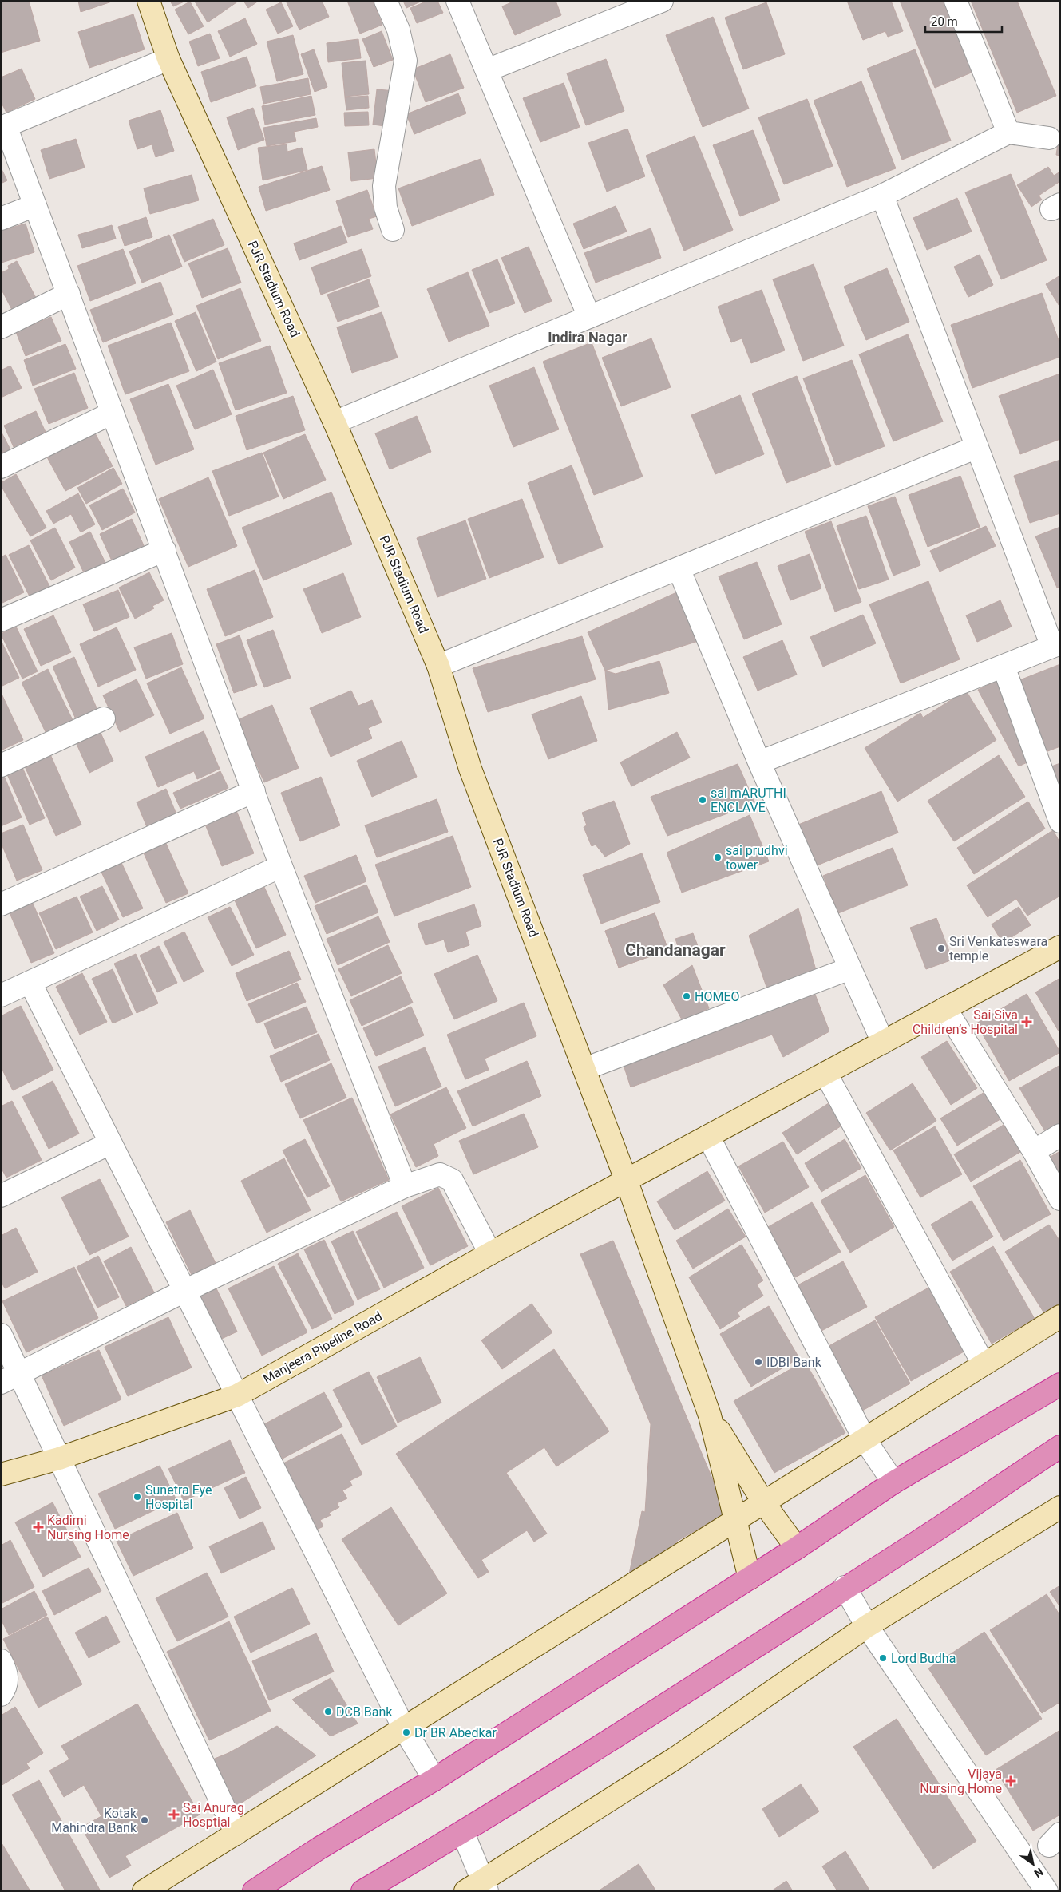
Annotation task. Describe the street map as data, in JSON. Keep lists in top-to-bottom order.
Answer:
{
  "streets": {
    "street": ["PJR Stadium Road", "Manjeera Pipeline Road"]
  },
  "crossings": [
    ["PJR Stadium Road", "Manjeera Pipeline Road"]
  ],
  "districts": ["Indira Nagar", "Chandanagar"],
  "places": {
    "other": [
      "sai mARUTHI ENCLAVE",
      "sai prudhvi tower",
      "Sri Venkateswara temple",
      "HOMEO",
      "IDBI Bank",
      "Sunetra Eye Hospital",
      "Lord Budha",
      "DCB Bank",
      "Dr BR Abedkar",
      "Kotak Mahindra Bank"
    ],
    "health": [
      "Sai Siva Children’s Hospital",
      "Kadimi Nursing Home",
      "Vijaya Nursing Home",
      "Sai Anurag Hosptial"
    ]
  },
  "scale_bar": "20 m",
  "north": "bottom right"
}
